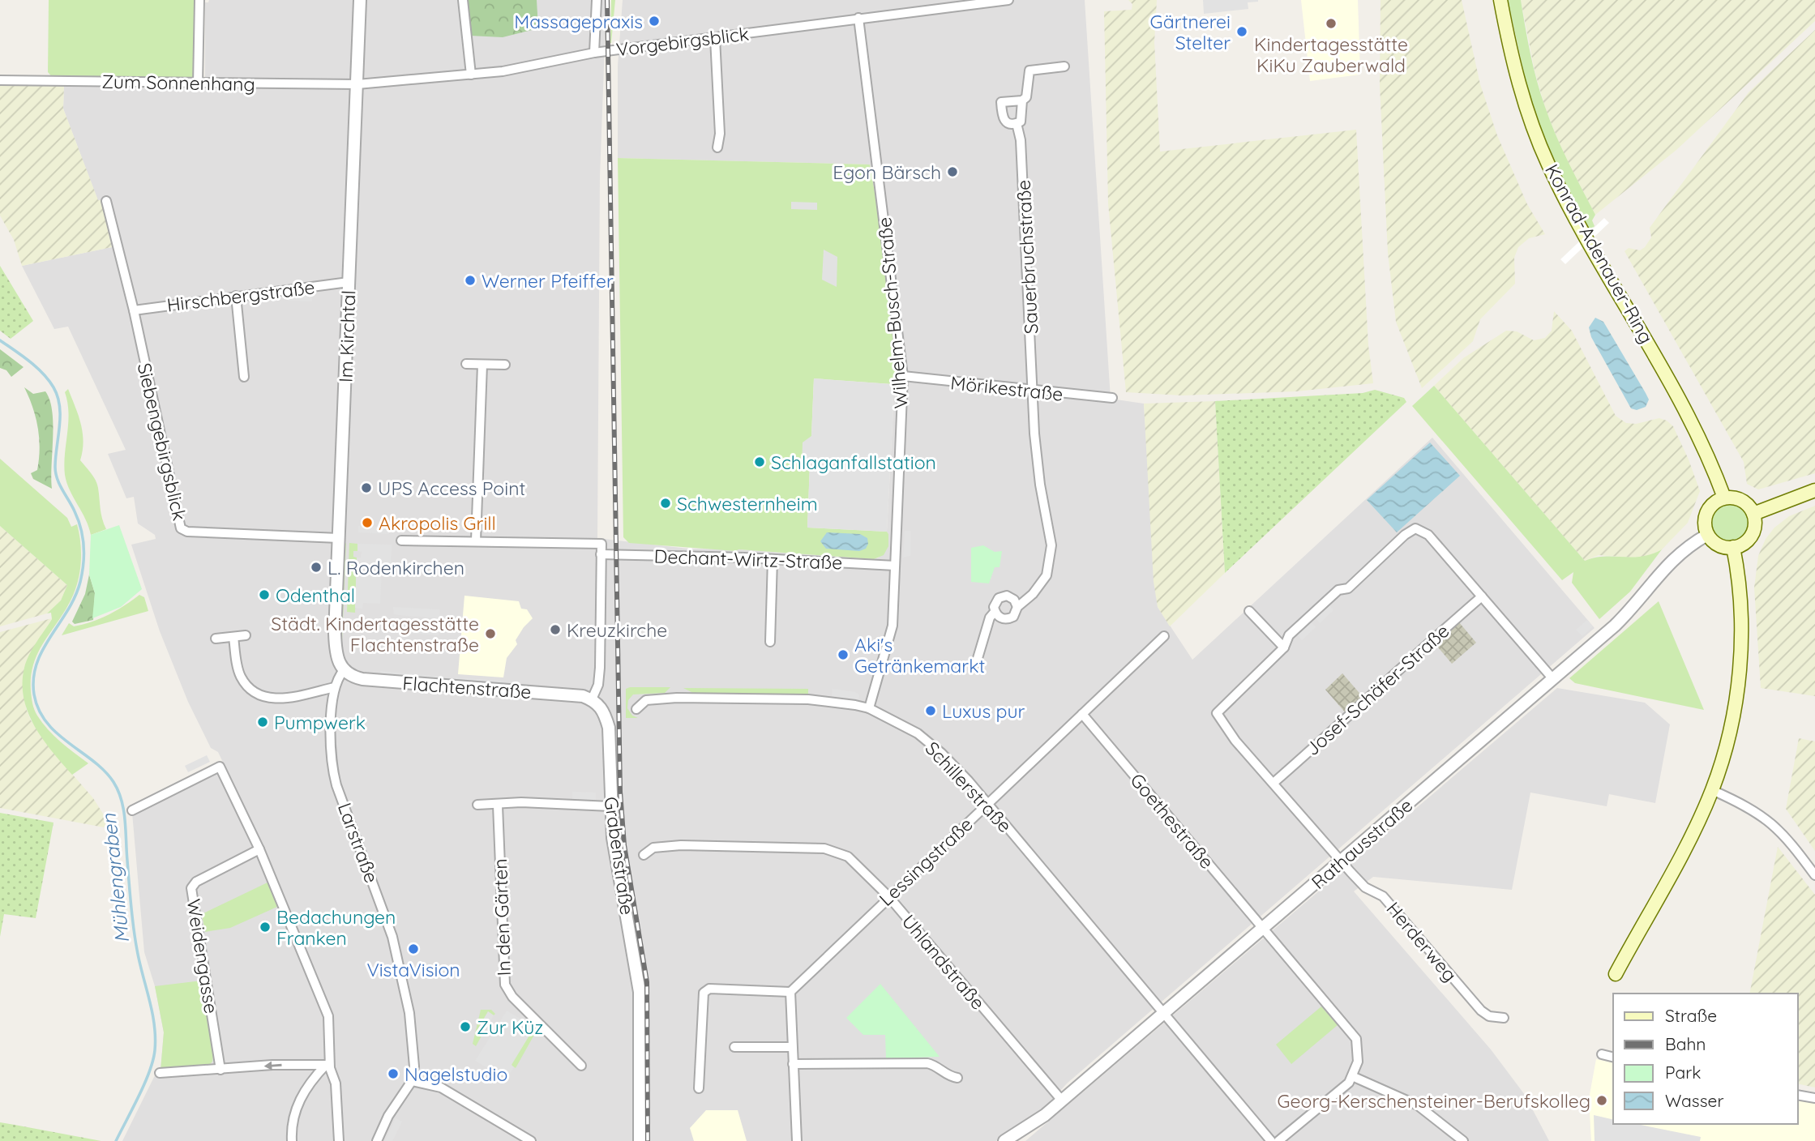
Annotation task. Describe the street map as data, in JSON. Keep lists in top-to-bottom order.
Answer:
{
  "streets": {
    "main road": ["Konrad-Adenauer-Ring"],
    "street": [
      "Vorgebirgsblick",
      "Zum Sonnenhang",
      "Sauerbruchstraße",
      "Hirschbergstraße",
      "Wilhelm-Busch-Straße",
      "Im Kirchtal",
      "Mörikestraße",
      "Siebengebirgsblick",
      "Dechant-Wirtz-Straße",
      "Flachtenstraße",
      "Josef-Schäfer-Straße",
      "Schillerstraße",
      "Goethestraße",
      "Larstraße",
      "Rathausstraße",
      "Grabenstraße",
      "Lessingstraße",
      "In den Gärten",
      "Herderweg",
      "Weidengasse",
      "Uhlandstraße"
    ]
  },
  "crossings": [
    ["Vorgebirgsblick", "Zum Sonnenhang"],
    ["Vorgebirgsblick", "Wilhelm-Busch-Straße"],
    ["Vorgebirgsblick", "Im Kirchtal"],
    ["Zum Sonnenhang", "Im Kirchtal"],
    ["Konrad-Adenauer-Ring", "Rathausstraße"],
    ["Sauerbruchstraße", "Mörikestraße"],
    ["Hirschbergstraße", "Im Kirchtal"],
    ["Hirschbergstraße", "Siebengebirgsblick"],
    ["Wilhelm-Busch-Straße", "Mörikestraße"],
    ["Wilhelm-Busch-Straße", "Dechant-Wirtz-Straße"],
    ["Wilhelm-Busch-Straße", "Schillerstraße"],
    ["Im Kirchtal", "Siebengebirgsblick"],
    ["Im Kirchtal", "Flachtenstraße"],
    ["Im Kirchtal", "Larstraße"],
    ["Flachtenstraße", "Larstraße"],
    ["Flachtenstraße", "Grabenstraße"],
    ["Josef-Schäfer-Straße", "Herderweg"],
    ["Schillerstraße", "Rathausstraße"],
    ["Schillerstraße", "Lessingstraße"],
    ["Goethestraße", "Rathausstraße"],
    ["Goethestraße", "Lessingstraße"],
    ["Rathausstraße", "Herderweg"],
    ["Rathausstraße", "Uhlandstraße"],
    ["Lessingstraße", "Uhlandstraße"]
  ],
  "water": ["Mühlengraben"],
  "places": [
    "Massagepraxis",
    "Kindertagesstätte KiKu Zauberwald",
    "Gärtnerei Stelter",
    "Egon Bärsch",
    "Werner Pfeiffer",
    "Schlaganfallstation",
    "UPS Access Point",
    "Schwesternheim",
    "Akropolis Grill",
    "L. Rodenkirchen",
    "Odenthal",
    "Kreuzkirche",
    "Städt. Kindertagesstätte Flachtenstraße",
    "Aki's Getränkemarkt",
    "Luxus pur",
    "Pumpwerk",
    "Bedachungen Franken",
    "VistaVision",
    "Zur Küz",
    "Nagelstudio",
    "Georg-Kerschensteiner-Berufskolleg"
  ],
  "legend": [
    "Straße",
    "Bahn",
    "Park",
    "Wasser"
  ]
}
